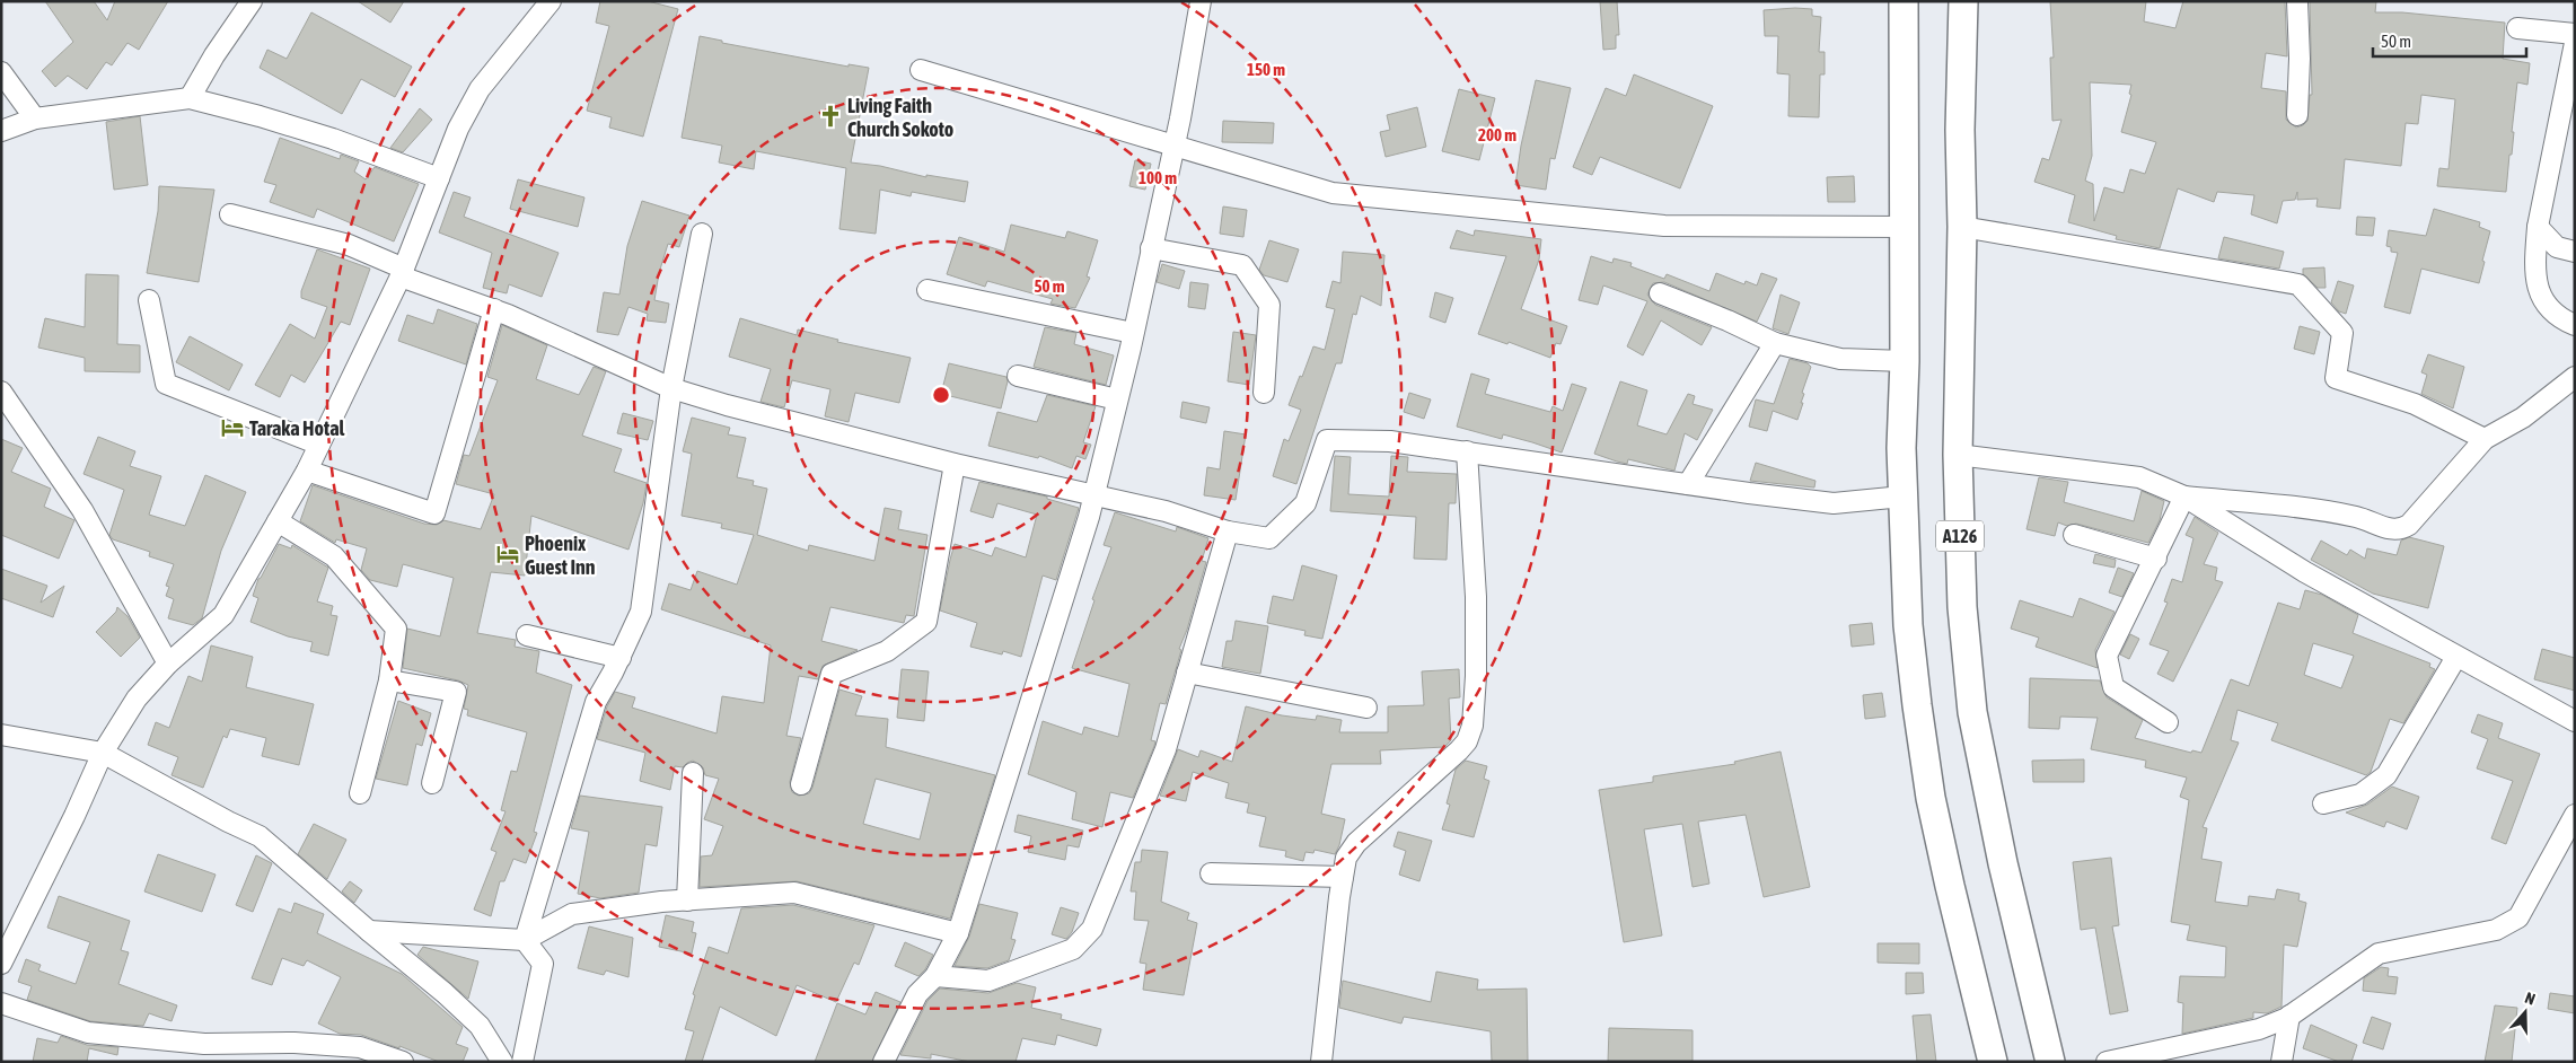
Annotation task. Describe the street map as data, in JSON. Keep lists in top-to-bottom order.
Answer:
{
  "streets": {
    "highway": ["A126"]
  },
  "places": {
    "church": ["Living Faith Church Sokoto"],
    "hotel": ["Taraka Hotal", "Phoenix Guest Inn"]
  },
  "scale_bar": "50 m",
  "north": "top",
  "rings": [
    "150 m",
    "200 m",
    "100 m",
    "50 m"
  ]
}
